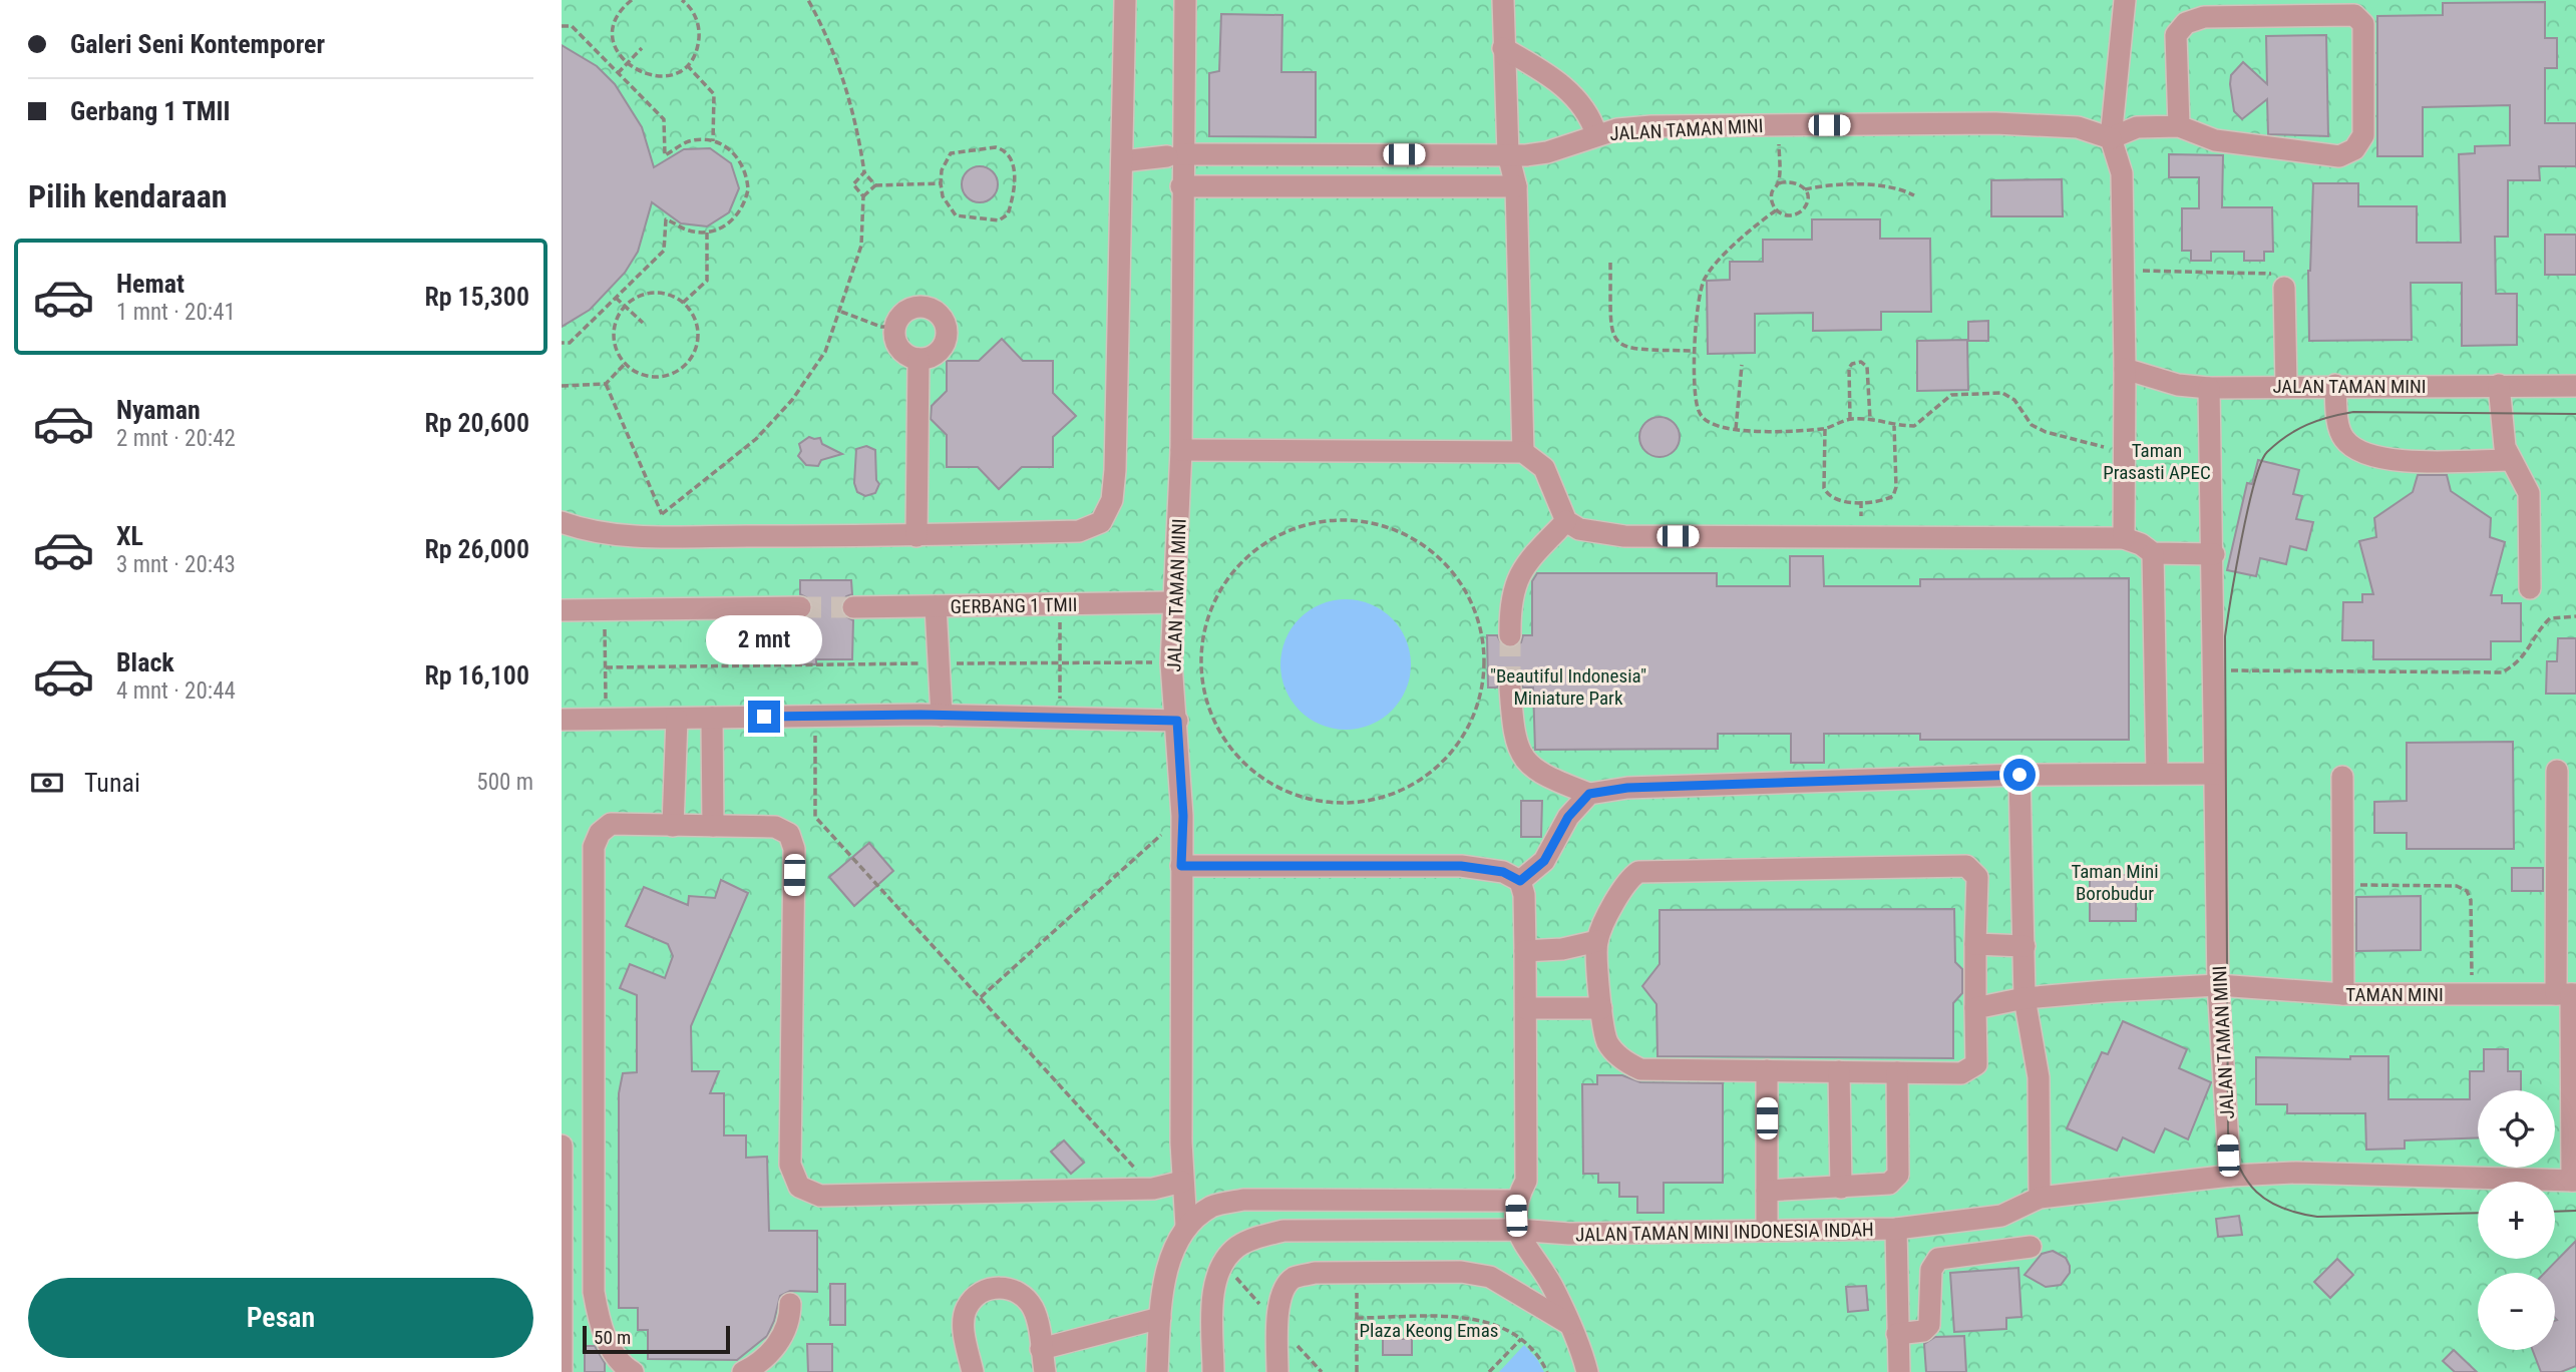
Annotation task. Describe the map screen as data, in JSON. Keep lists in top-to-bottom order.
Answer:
{
  "streets": {
    "lane": [
      "JALAN TAMAN MINI",
      "GERBANG 1 TMII",
      "TAMAN MINI",
      "JALAN TAMAN MINI INDONESIA INDAH"
    ]
  },
  "crossings": [
    ["JALAN TAMAN MINI", "GERBANG 1 TMII"],
    ["JALAN TAMAN MINI", "TAMAN MINI"],
    ["JALAN TAMAN MINI", "JALAN TAMAN MINI INDONESIA INDAH"]
  ],
  "parks": [
    "Taman Prasasti APEC",
    "\"Beautiful Indonesia\" Miniature Park",
    "Taman Mini Borobudur",
    "Plaza Keong Emas"
  ],
  "scale_bar": "50 m",
  "page": {
    "banner": ["Galeri Seni Kontemporer", "Gerbang 1 TMII"],
    "heading": "Pilih kendaraan",
    "list": [
      {
        "name": "Hemat",
        "note": "1 mnt · 20:41",
        "value": "Rp 15,300"
      },
      {
        "name": "Nyaman",
        "note": "2 mnt · 20:42",
        "value": "Rp 20,600"
      },
      {
        "name": "XL",
        "note": "3 mnt · 20:43",
        "value": "Rp 26,000"
      },
      {
        "name": "Black",
        "note": "4 mnt · 20:44",
        "value": "Rp 16,100"
      }
    ],
    "bubble": "2 mnt",
    "pay": ["Tunai", "500 m"],
    "map_buttons": ["+", "−"],
    "buttons": "Pesan",
    "scale": "50 m"
  }
}
